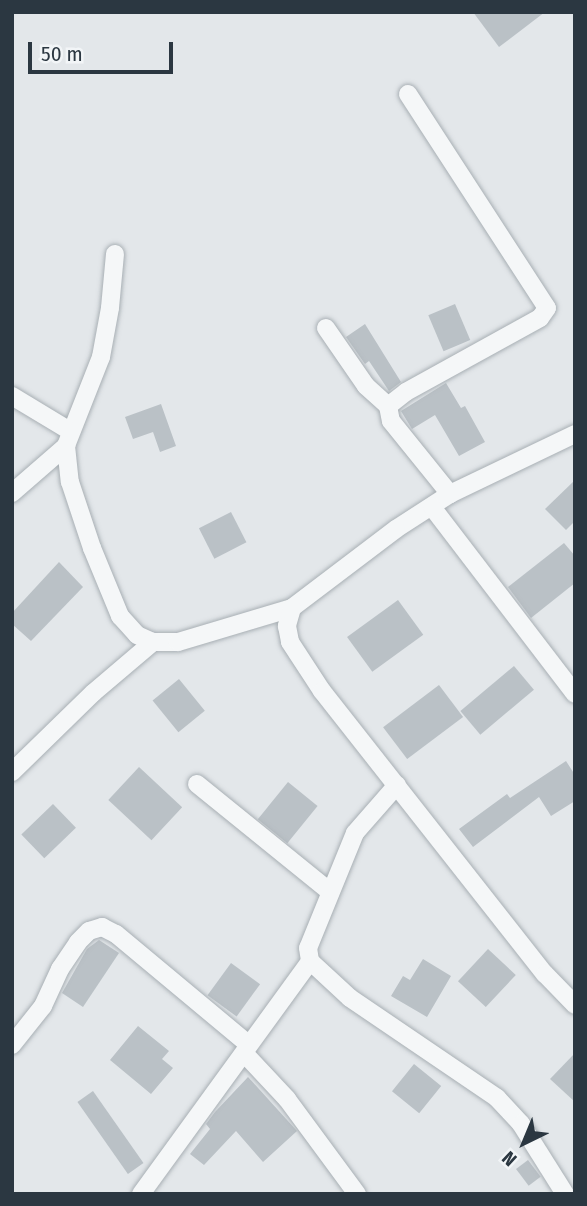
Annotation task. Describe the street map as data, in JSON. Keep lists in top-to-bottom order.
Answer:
{
  "scale_bar": "50 m",
  "north": "bottom left"
}
